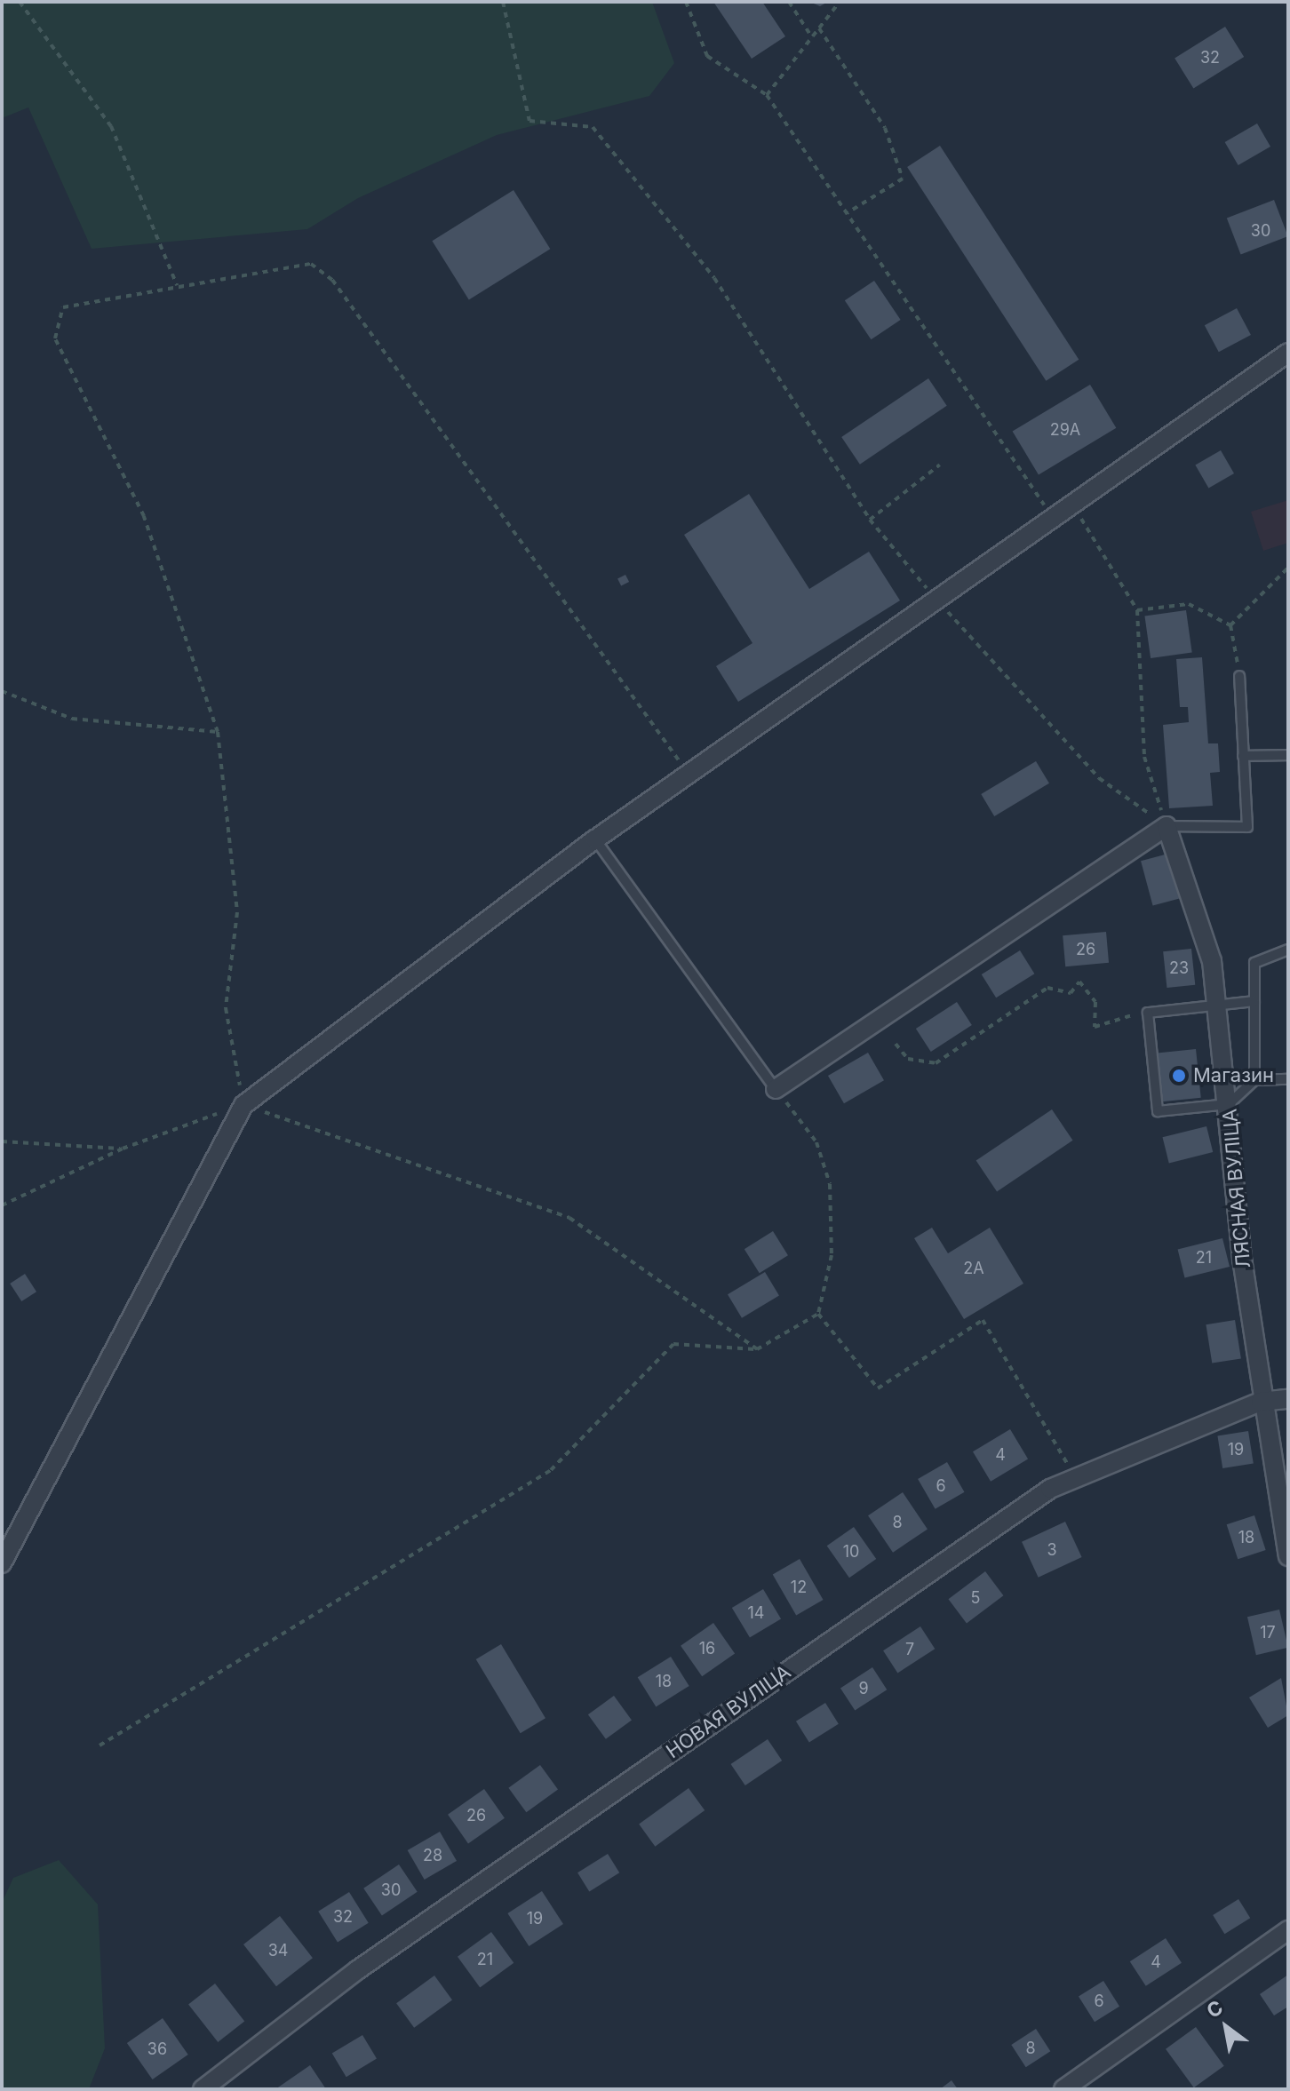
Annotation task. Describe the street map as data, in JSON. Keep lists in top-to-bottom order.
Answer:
{
  "streets": {
    "street": ["ЛЯСНАЯ ВУЛІЦА", "НОВАЯ ВУЛІЦА"]
  },
  "crossings": [
    ["ЛЯСНАЯ ВУЛІЦА", "НОВАЯ ВУЛІЦА"]
  ],
  "places": ["Магазин"],
  "house_numbers": [
    "32",
    "30",
    "29А",
    "26",
    "23",
    "21",
    "2А",
    "19",
    "4",
    "6",
    "8",
    "18",
    "3",
    "10",
    "12",
    "5",
    "14",
    "17",
    "16",
    "7",
    "18",
    "9",
    "26",
    "28",
    "30",
    "32",
    "19",
    "34",
    "21",
    "4",
    "6",
    "8",
    "36"
  ],
  "north": "top left"
}
